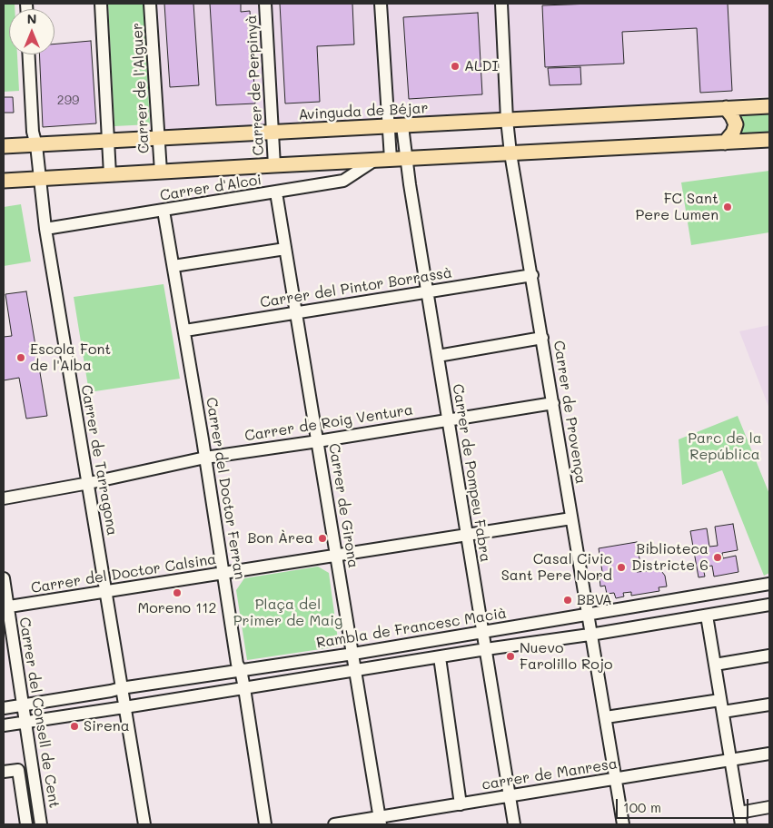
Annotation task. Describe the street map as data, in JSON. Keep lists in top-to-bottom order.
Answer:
{
  "streets": {
    "main road": ["Avinguda de Béjar"],
    "street": [
      "Carrer de Perpinyà",
      "Carrer de l'Alguer",
      "Carrer d'Alcoi",
      "Carrer del Pintor Borrassà",
      "Carrer de Provença",
      "Carrer de Roig Ventura",
      "Carrer de Tarragona",
      "Carrer de Pompeu Fabra",
      "Carrer del Doctor Ferran",
      "Carrer de Girona",
      "Carrer del Doctor Calsina",
      "Rambla de Francesc Macià",
      "Carrer del Consell de Cent",
      "carrer de Manresa"
    ]
  },
  "crossings": [
    ["Carrer de Perpinyà", "Avinguda de Béjar"],
    ["Carrer de l'Alguer", "Avinguda de Béjar"],
    ["Avinguda de Béjar", "Carrer de Provença"],
    ["Avinguda de Béjar", "Carrer de Tarragona"],
    ["Avinguda de Béjar", "Carrer de Pompeu Fabra"],
    ["Carrer d'Alcoi", "Carrer de Tarragona"],
    ["Carrer d'Alcoi", "Carrer del Doctor Ferran"],
    ["Carrer d'Alcoi", "Carrer de Girona"],
    ["Carrer del Pintor Borrassà", "Carrer de Provença"],
    ["Carrer del Pintor Borrassà", "Carrer de Pompeu Fabra"],
    ["Carrer del Pintor Borrassà", "Carrer del Doctor Ferran"],
    ["Carrer del Pintor Borrassà", "Carrer de Girona"],
    ["Carrer de Provença", "Carrer de Roig Ventura"],
    ["Carrer de Provença", "Carrer del Doctor Calsina"],
    ["Carrer de Provença", "Rambla de Francesc Macià"],
    ["Carrer de Provença", "carrer de Manresa"],
    ["Carrer de Roig Ventura", "Carrer de Tarragona"],
    ["Carrer de Roig Ventura", "Carrer de Pompeu Fabra"],
    ["Carrer de Roig Ventura", "Carrer del Doctor Ferran"],
    ["Carrer de Roig Ventura", "Carrer de Girona"],
    ["Carrer de Tarragona", "Carrer del Doctor Calsina"],
    ["Carrer de Tarragona", "Rambla de Francesc Macià"],
    ["Carrer de Pompeu Fabra", "Carrer del Doctor Calsina"],
    ["Carrer de Pompeu Fabra", "Rambla de Francesc Macià"],
    ["Carrer de Pompeu Fabra", "carrer de Manresa"],
    ["Carrer del Doctor Ferran", "Carrer del Doctor Calsina"],
    ["Carrer del Doctor Ferran", "Rambla de Francesc Macià"],
    ["Carrer de Girona", "Carrer del Doctor Calsina"],
    ["Carrer de Girona", "Rambla de Francesc Macià"],
    ["Carrer de Girona", "carrer de Manresa"],
    ["Carrer del Doctor Calsina", "Carrer del Consell de Cent"],
    ["Rambla de Francesc Macià", "Carrer del Consell de Cent"]
  ],
  "parks": ["Parc de la República", "Plaça del Primer de Maig"],
  "places": [
    "ALDI",
    "FC Sant Pere Lumen",
    "Escola Font de l'Alba",
    "Bon Àrea",
    "Biblioteca Districte 6",
    "Casal Civic Sant Pere Nord",
    "Moreno 112",
    "BBVA",
    "Nuevo Farolillo Rojo",
    "Sirena"
  ],
  "house_numbers": ["299"],
  "scale_bar": "100 m",
  "north": "top"
}
